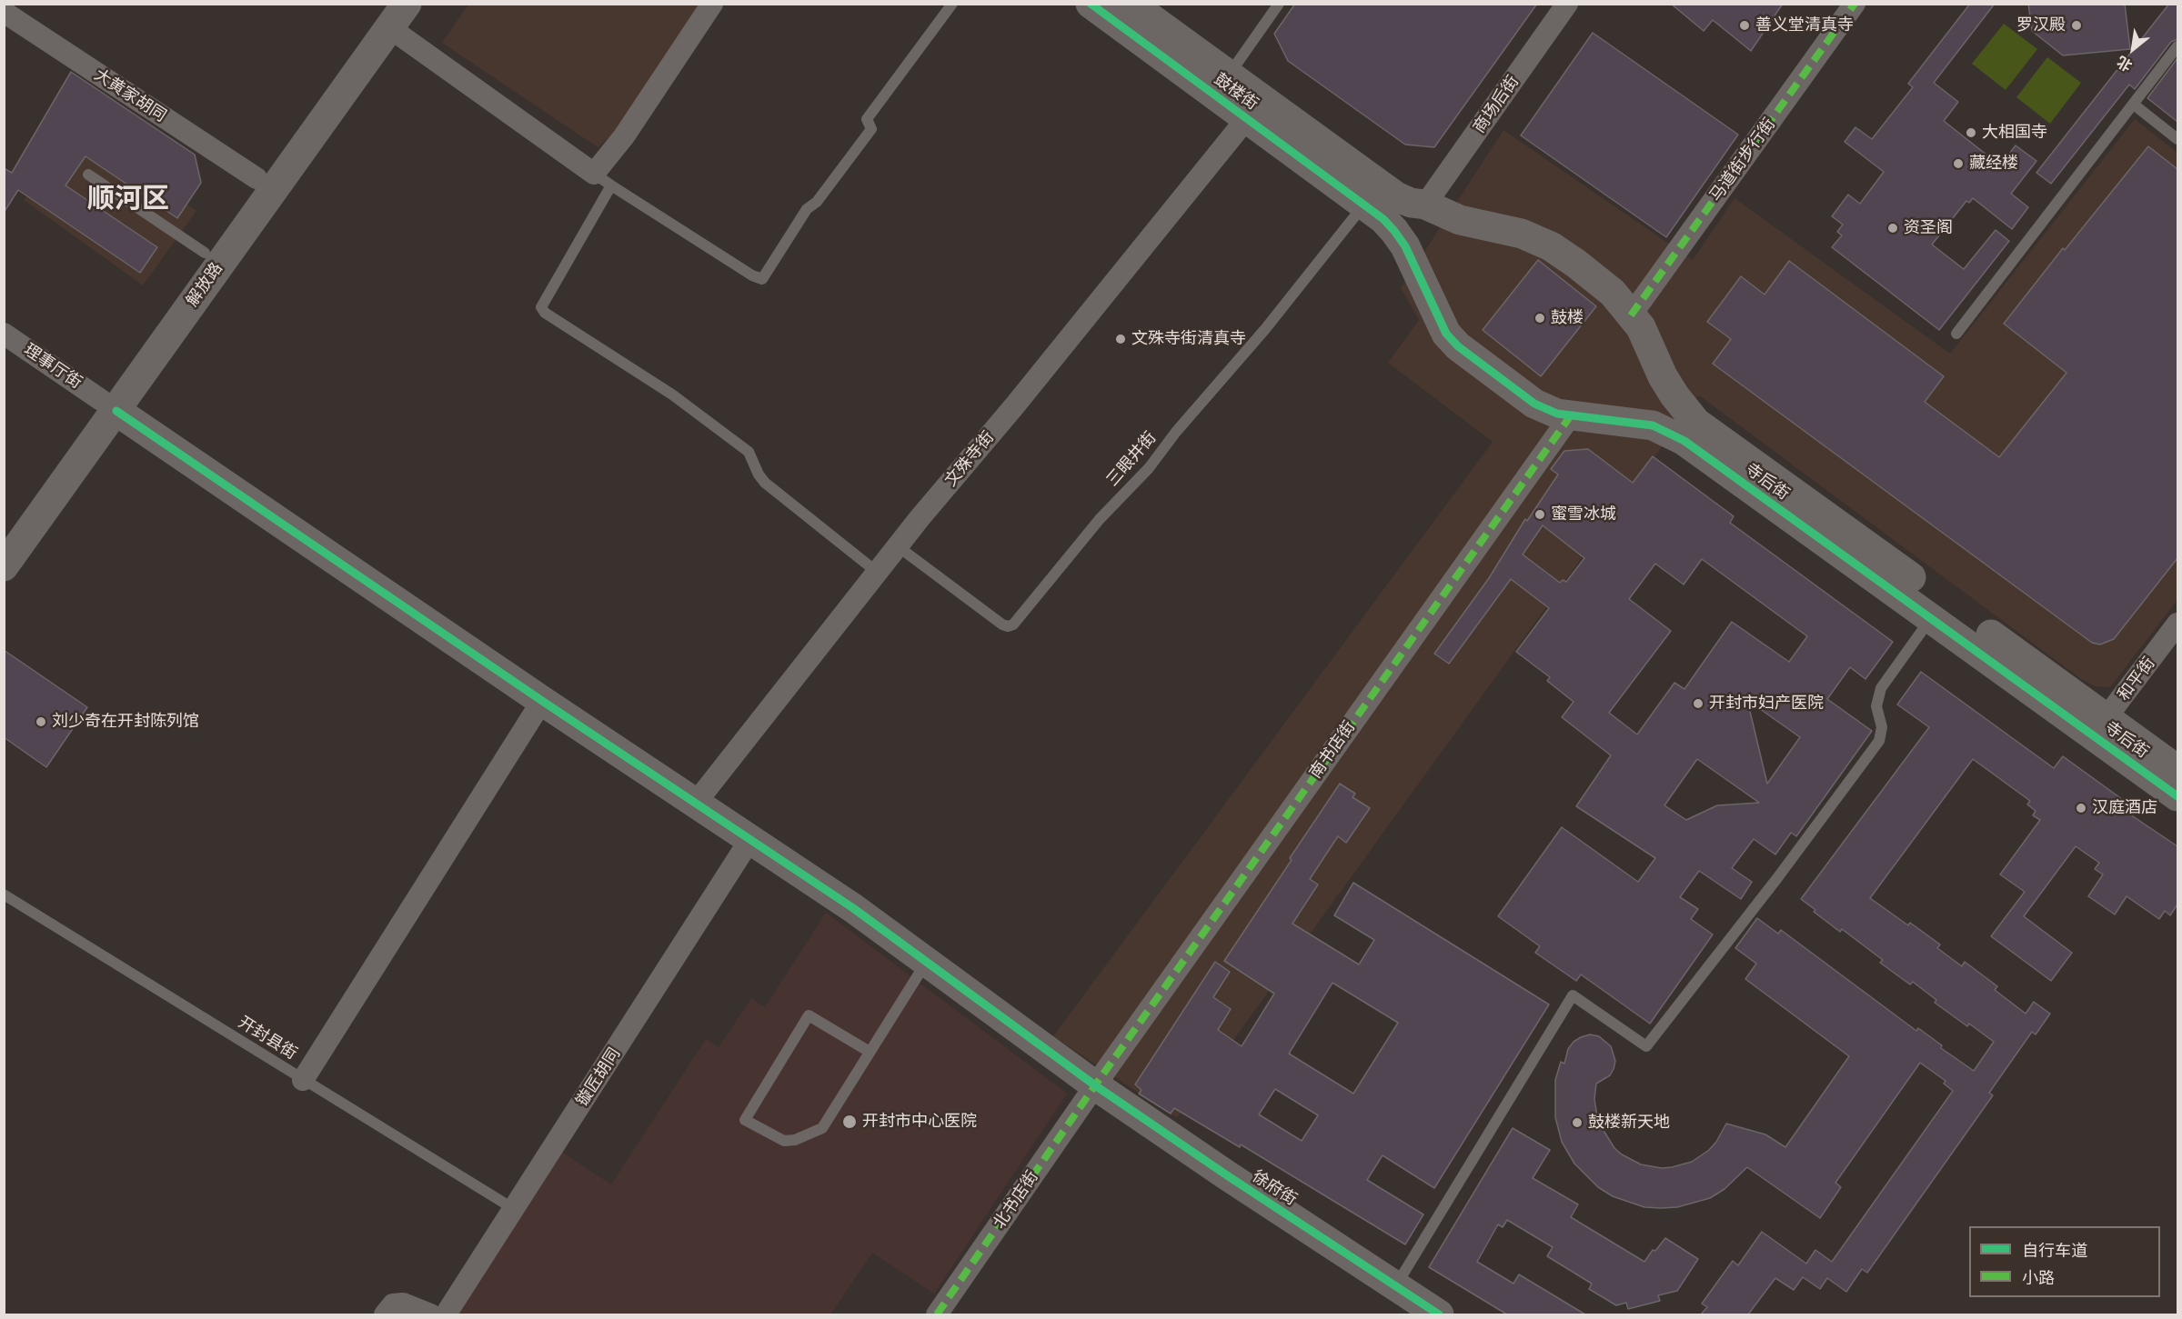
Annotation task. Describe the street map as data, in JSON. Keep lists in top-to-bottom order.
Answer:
{
  "streets": {
    "street": [
      "鼓楼街",
      "大黄家胡同",
      "商场后街",
      "马道街步行街",
      "解放路",
      "理事厅街",
      "文殊寺街",
      "寺后街",
      "和平街",
      "南书店街",
      "镟匠胡同",
      "徐府街",
      "北书店街"
    ],
    "lane": ["三眼井街", "开封县街"]
  },
  "crossings": [
    ["鼓楼街", "商场后街"],
    ["鼓楼街", "文殊寺街"],
    ["鼓楼街", "三眼井街"],
    ["鼓楼街", "寺后街"],
    ["大黄家胡同", "解放路"],
    ["商场后街", "寺后街"],
    ["马道街步行街", "寺后街"],
    ["解放路", "理事厅街"],
    ["解放路", "徐府街"],
    ["理事厅街", "徐府街"],
    ["文殊寺街", "三眼井街"],
    ["文殊寺街", "徐府街"],
    ["三眼井街", "寺后街"],
    ["寺后街", "和平街"],
    ["寺后街", "南书店街"],
    ["南书店街", "徐府街"],
    ["南书店街", "北书店街"],
    ["开封县街", "镟匠胡同"],
    ["镟匠胡同", "徐府街"],
    ["徐府街", "北书店街"]
  ],
  "districts": ["顺河区"],
  "places": [
    "善义堂清真寺",
    "罗汉殿",
    "大相国寺",
    "藏经楼",
    "资圣阁",
    "鼓楼",
    "文殊寺街清真寺",
    "蜜雪冰城",
    "开封市妇产医院",
    "刘少奇在开封陈列馆",
    "汉庭酒店",
    "开封市中心医院",
    "鼓楼新天地"
  ],
  "legend": ["自行车道", "小路"],
  "north": "bottom left"
}
